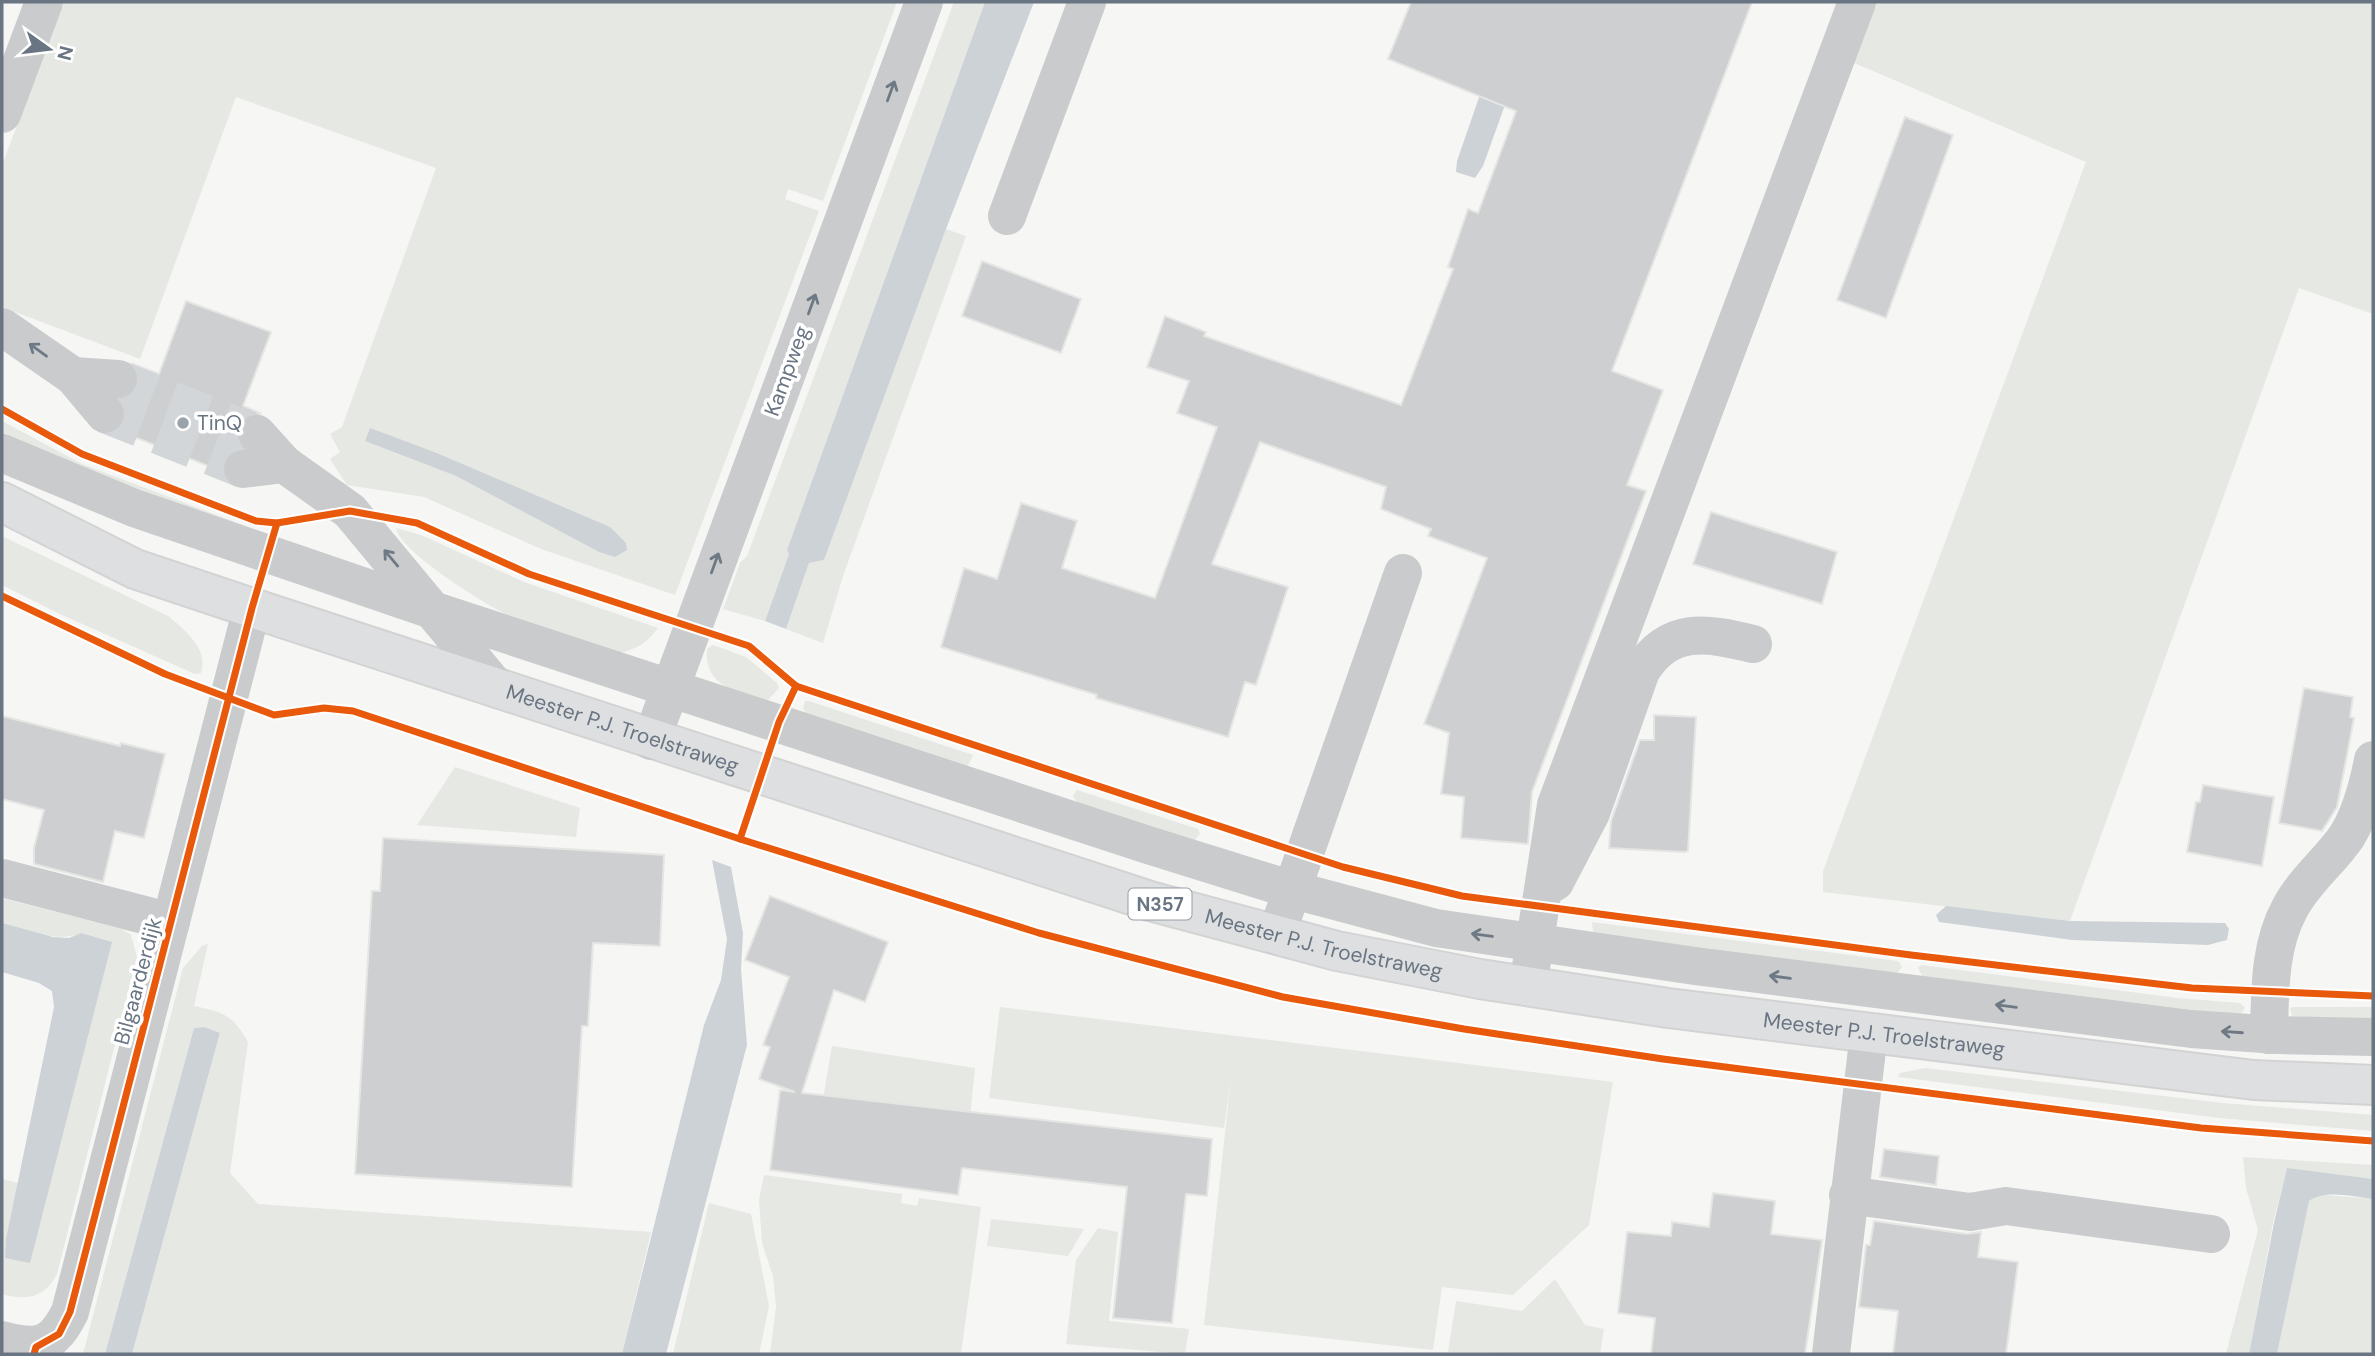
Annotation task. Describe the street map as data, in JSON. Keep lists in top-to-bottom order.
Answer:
{
  "streets": {
    "main road": ["Meester P.J. Troelstraweg", "N357"],
    "street": ["Kampweg", "Bilgaarderdijk"]
  },
  "crossings": [
    ["Kampweg", "Meester P.J. Troelstraweg"],
    ["Meester P.J. Troelstraweg", "Bilgaarderdijk"]
  ],
  "one_way": ["Kampweg"],
  "places": ["TinQ"],
  "north": "right"
}
